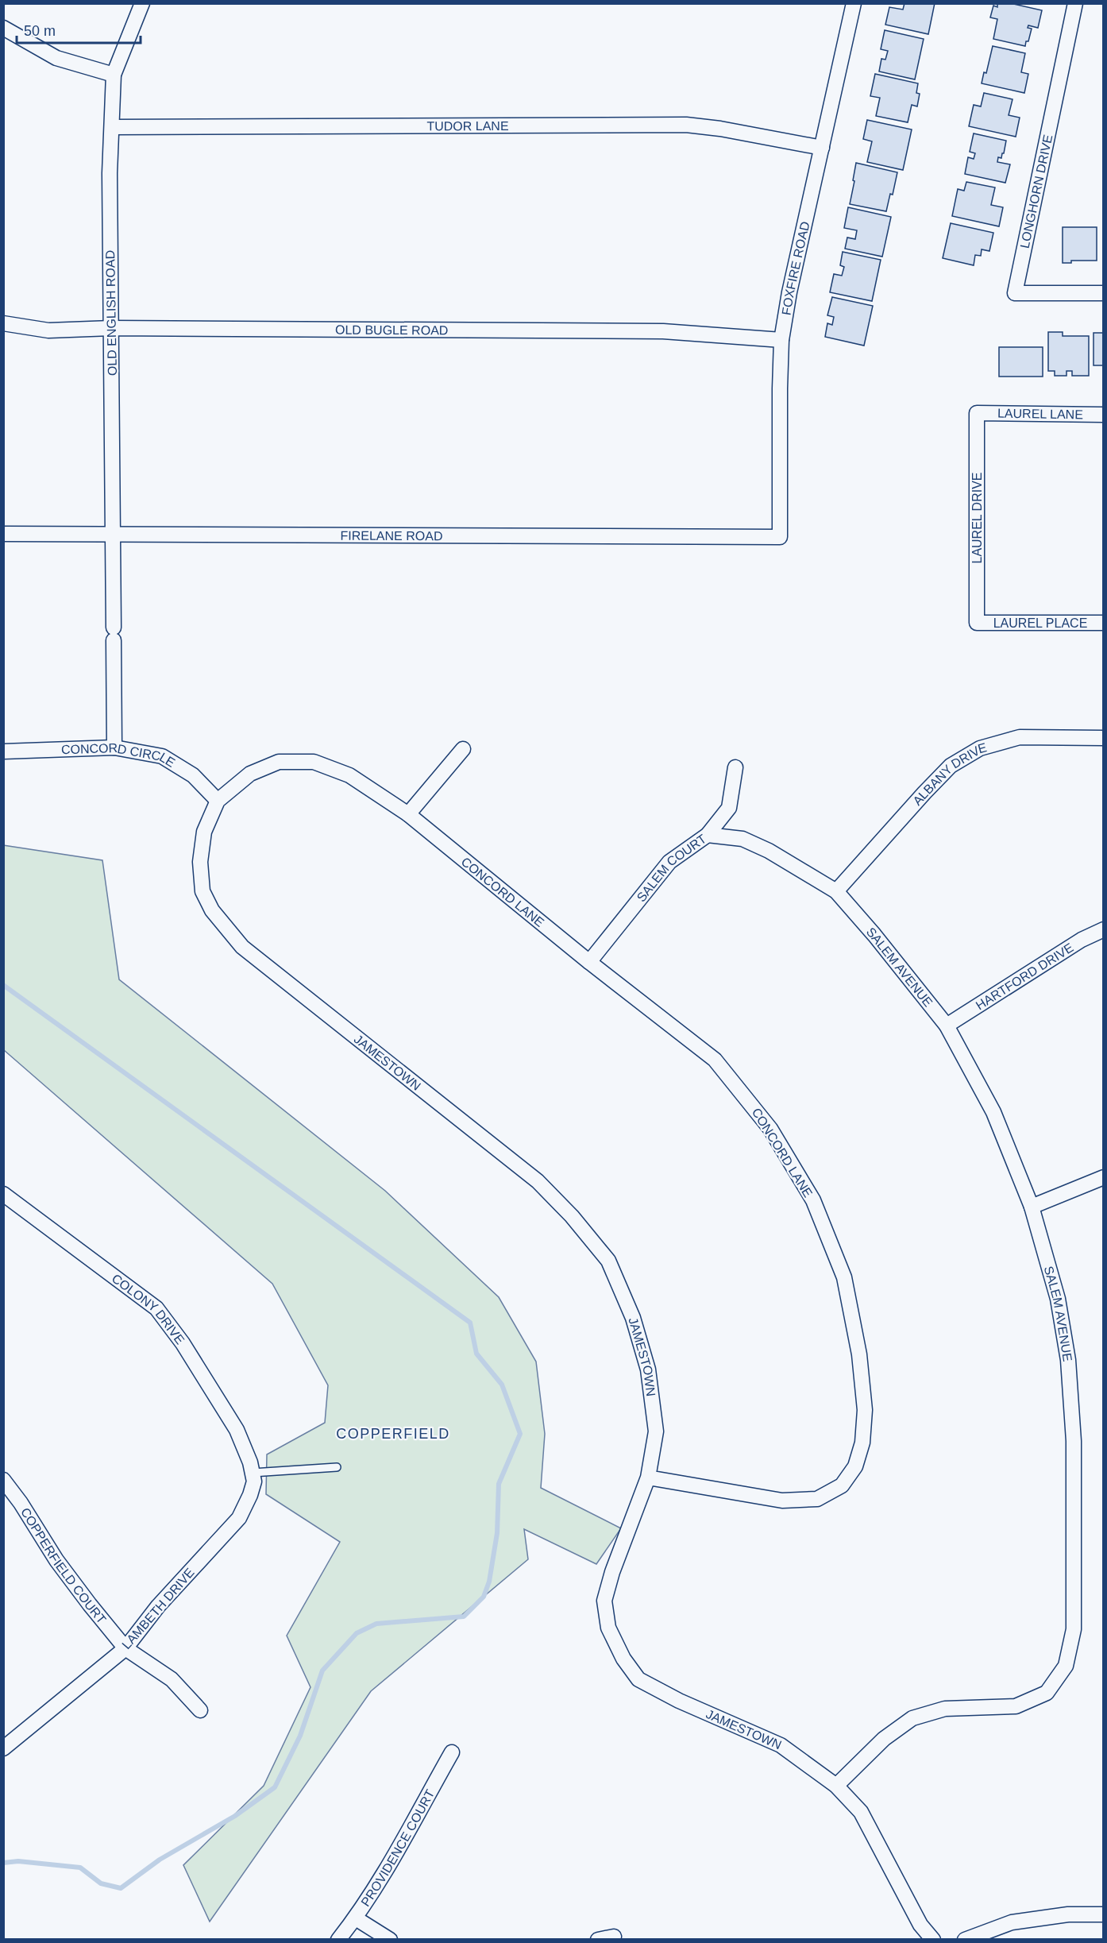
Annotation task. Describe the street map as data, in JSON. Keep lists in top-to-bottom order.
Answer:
{
  "streets": {
    "street": [
      "TUDOR LANE",
      "LONGHORN DRIVE",
      "FOXFIRE ROAD",
      "OLD ENGLISH ROAD",
      "OLD BUGLE ROAD",
      "LAUREL LANE",
      "LAUREL DRIVE",
      "FIRELANE ROAD",
      "LAUREL PLACE",
      "CONCORD CIRCLE",
      "ALBANY DRIVE",
      "SALEM COURT",
      "CONCORD LANE",
      "SALEM AVENUE",
      "HARTFORD DRIVE",
      "JAMESTOWN",
      "COLONY DRIVE",
      "COPPERFIELD COURT",
      "LAMBETH DRIVE",
      "PROVIDENCE COURT"
    ]
  },
  "crossings": [
    ["TUDOR LANE", "FOXFIRE ROAD"],
    ["TUDOR LANE", "OLD ENGLISH ROAD"],
    ["FOXFIRE ROAD", "OLD BUGLE ROAD"],
    ["FOXFIRE ROAD", "FIRELANE ROAD"],
    ["OLD ENGLISH ROAD", "OLD BUGLE ROAD"],
    ["OLD ENGLISH ROAD", "FIRELANE ROAD"],
    ["OLD ENGLISH ROAD", "CONCORD CIRCLE"],
    ["LAUREL LANE", "LAUREL DRIVE"],
    ["LAUREL DRIVE", "LAUREL PLACE"],
    ["CONCORD CIRCLE", "CONCORD LANE"],
    ["CONCORD CIRCLE", "JAMESTOWN"],
    ["ALBANY DRIVE", "SALEM AVENUE"],
    ["SALEM COURT", "CONCORD LANE"],
    ["SALEM COURT", "SALEM AVENUE"],
    ["CONCORD LANE", "JAMESTOWN"],
    ["SALEM AVENUE", "HARTFORD DRIVE"],
    ["SALEM AVENUE", "JAMESTOWN"],
    ["COLONY DRIVE", "LAMBETH DRIVE"],
    ["COPPERFIELD COURT", "LAMBETH DRIVE"]
  ],
  "districts": ["COPPERFIELD"],
  "scale_bar": "50 m"
}
